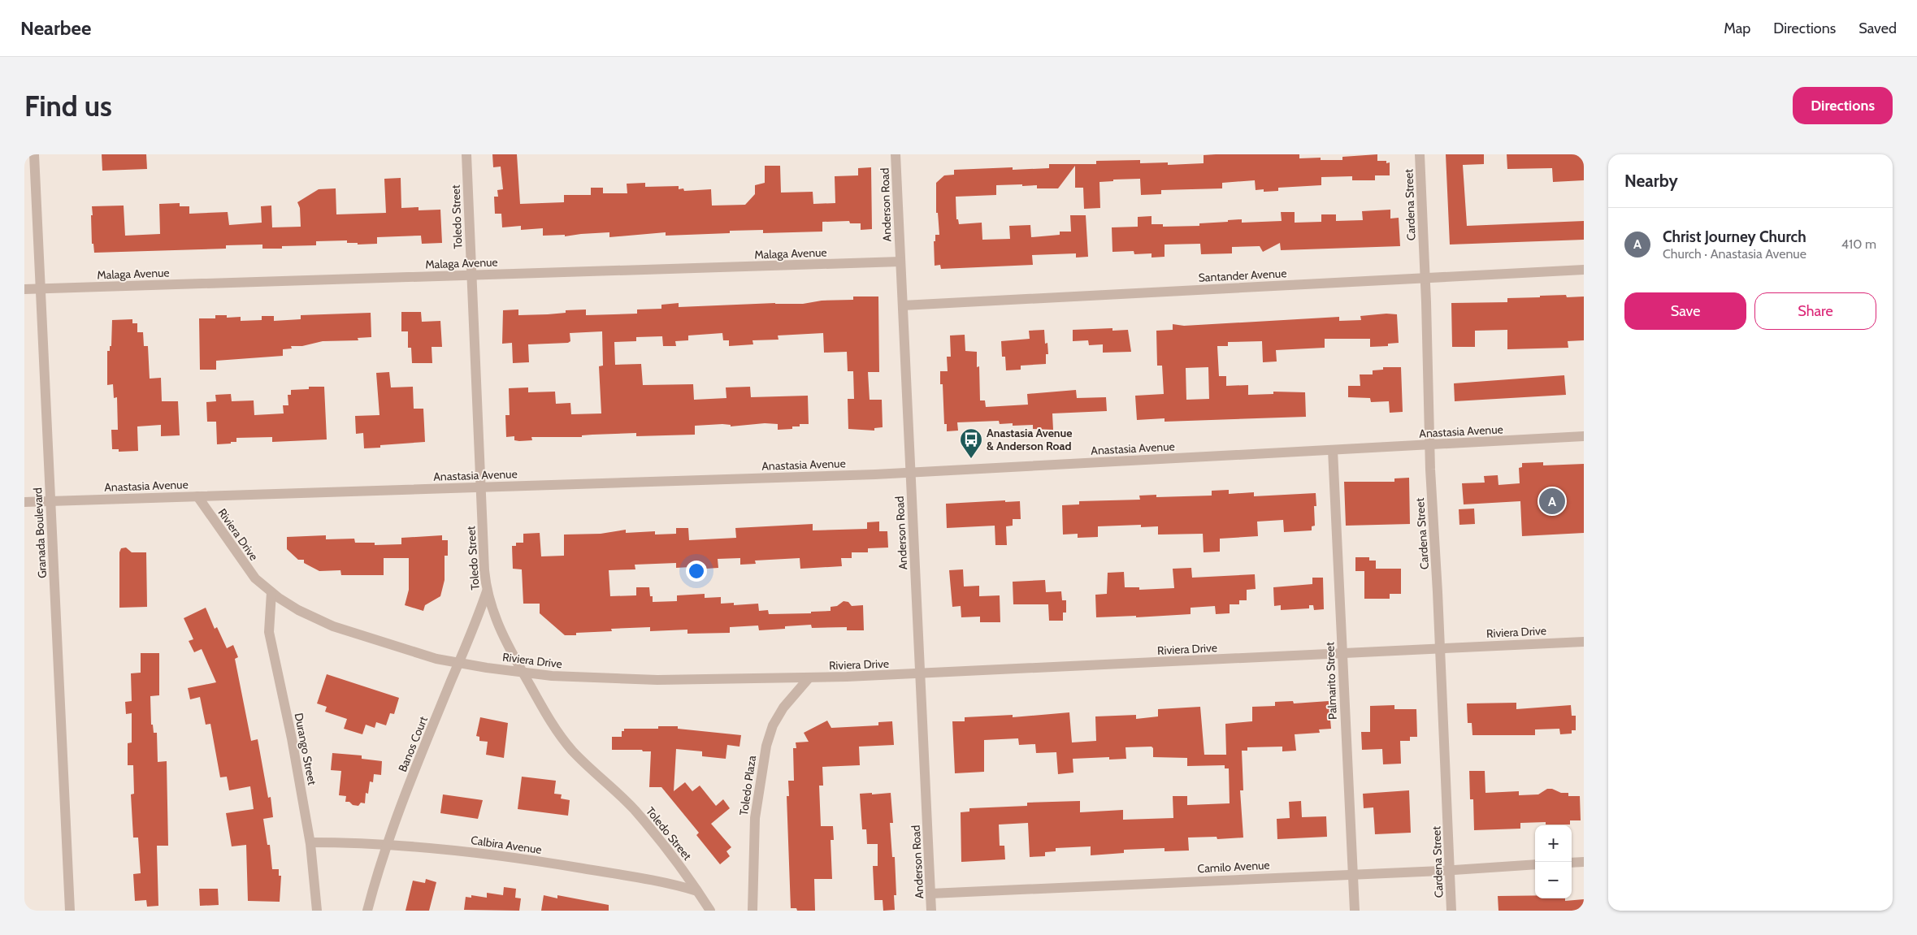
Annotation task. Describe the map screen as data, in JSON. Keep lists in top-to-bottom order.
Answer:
{
  "streets": {
    "street": [
      "Anderson Road",
      "Cardena Street",
      "Toledo Street",
      "Malaga Avenue",
      "Santander Avenue",
      "Anastasia Avenue",
      "Granada Boulevard",
      "Riviera Drive",
      "Palmarito Street",
      "Banos Court",
      "Durango Street",
      "Toledo Plaza",
      "Calbira Avenue",
      "Camilo Avenue"
    ]
  },
  "crossings": [
    ["Anderson Road", "Malaga Avenue"],
    ["Anderson Road", "Santander Avenue"],
    ["Anderson Road", "Anastasia Avenue"],
    ["Anderson Road", "Riviera Drive"],
    ["Anderson Road", "Camilo Avenue"],
    ["Cardena Street", "Santander Avenue"],
    ["Cardena Street", "Anastasia Avenue"],
    ["Cardena Street", "Riviera Drive"],
    ["Cardena Street", "Camilo Avenue"],
    ["Toledo Street", "Malaga Avenue"],
    ["Toledo Street", "Anastasia Avenue"],
    ["Toledo Street", "Riviera Drive"],
    ["Toledo Street", "Banos Court"],
    ["Toledo Street", "Calbira Avenue"],
    ["Malaga Avenue", "Granada Boulevard"],
    ["Anastasia Avenue", "Granada Boulevard"],
    ["Anastasia Avenue", "Riviera Drive"],
    ["Anastasia Avenue", "Palmarito Street"],
    ["Riviera Drive", "Palmarito Street"],
    ["Riviera Drive", "Banos Court"],
    ["Riviera Drive", "Durango Street"],
    ["Riviera Drive", "Toledo Plaza"],
    ["Palmarito Street", "Camilo Avenue"],
    ["Banos Court", "Calbira Avenue"],
    ["Durango Street", "Calbira Avenue"]
  ],
  "places": {
    "bus stop": ["Anastasia Avenue & Anderson Road"]
  },
  "page": {
    "header": "Nearbee",
    "nav": ["Map", "Directions", "Saved"],
    "buttons": [
      "Directions",
      ["Save", "Share"]
    ],
    "title": "Find us",
    "heading": "Nearby",
    "list": [
      {
        "mark": "A",
        "name": "Christ Journey Church",
        "note": "Church · Anastasia Avenue",
        "value": "410 m"
      }
    ],
    "pins": "A",
    "map_buttons": ["+", "−"]
  }
}
